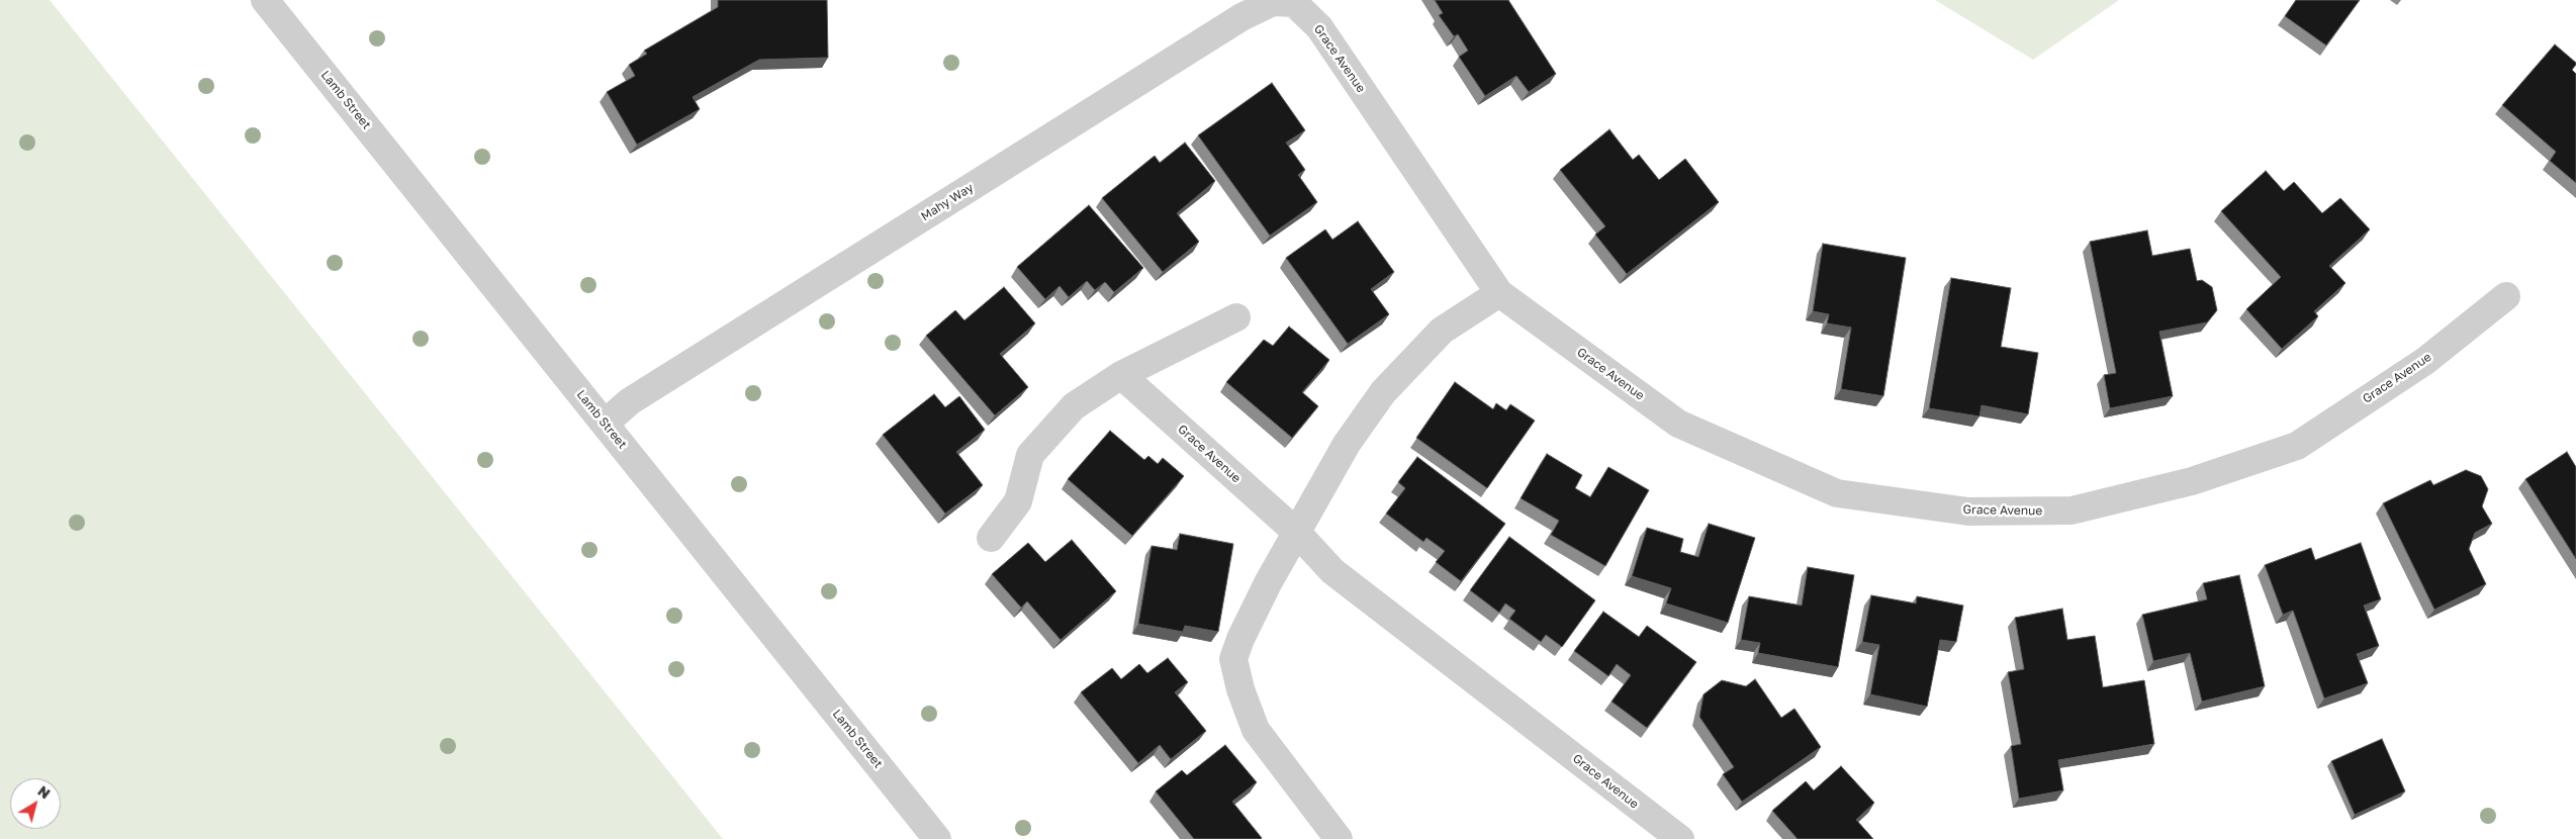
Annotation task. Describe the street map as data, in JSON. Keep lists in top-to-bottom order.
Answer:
{
  "streets": {
    "street": ["Grace Avenue", "Lamb Street", "Mahy Way"]
  },
  "crossings": [
    ["Grace Avenue", "Mahy Way"],
    ["Lamb Street", "Mahy Way"]
  ],
  "north": "top right"
}
